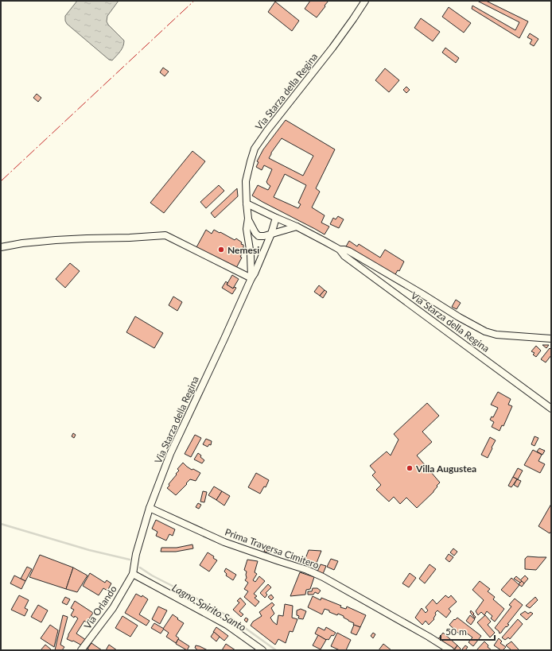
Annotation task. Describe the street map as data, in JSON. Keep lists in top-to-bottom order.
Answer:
{
  "streets": {
    "street": ["Via Starza della Regina", "Prima Traversa Cimitero", "Via Orlando"]
  },
  "crossings": [
    ["Via Starza della Regina", "Prima Traversa Cimitero"],
    ["Via Starza della Regina", "Via Orlando"]
  ],
  "water": ["Lagno Spirito Santo"],
  "places": ["Nemesi", "Villa Augustea"],
  "scale_bar": "50 m"
}
